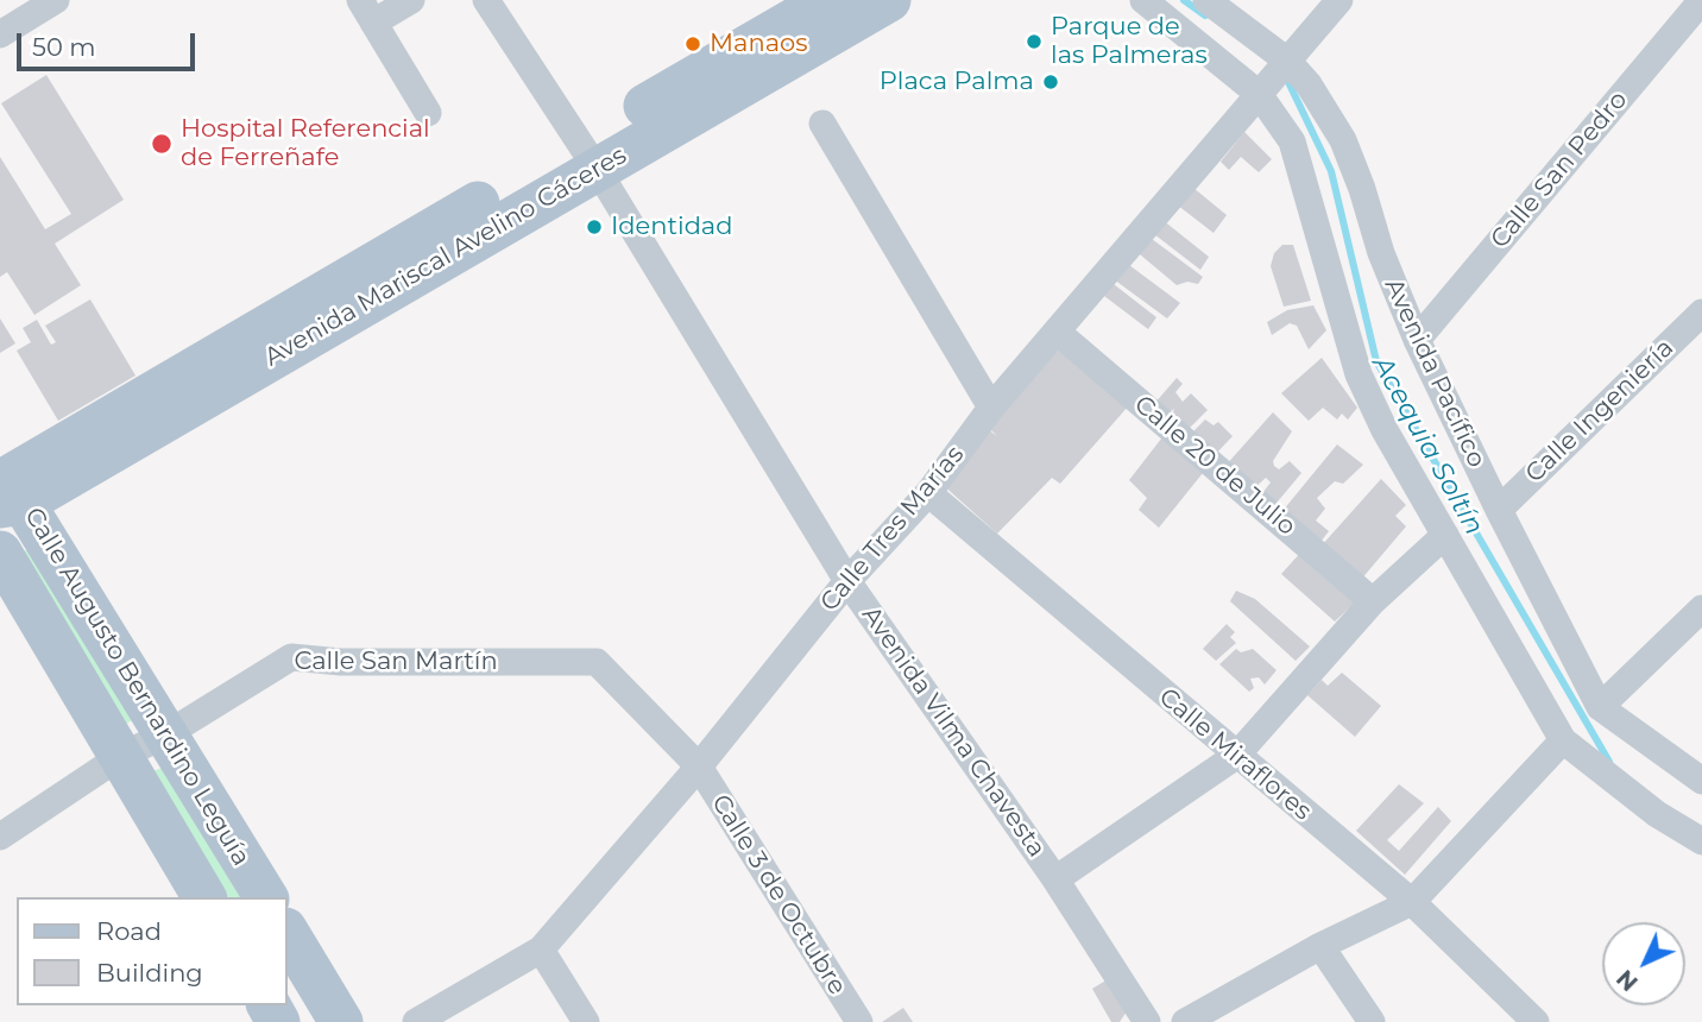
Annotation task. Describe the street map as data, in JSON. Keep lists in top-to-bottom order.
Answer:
{
  "streets": {
    "main road": ["Avenida Mariscal Avelino Cáceres", "Calle Augusto Bernardino Leguía"],
    "street": [
      "Calle San Pedro",
      "Avenida Pacífico",
      "Calle Ingeniería",
      "Calle 20 de Julio",
      "Calle Tres Marías",
      "Calle San Martín",
      "Avenida Vilma Chavesta",
      "Calle Miraflores",
      "Calle 3 de Octubre"
    ]
  },
  "crossings": [
    ["Calle San Pedro", "Avenida Pacífico"],
    ["Avenida Mariscal Avelino Cáceres", "Calle Augusto Bernardino Leguía"],
    ["Avenida Mariscal Avelino Cáceres", "Avenida Vilma Chavesta"],
    ["Avenida Pacífico", "Calle Ingeniería"],
    ["Avenida Pacífico", "Calle Tres Marías"],
    ["Calle 20 de Julio", "Calle Tres Marías"],
    ["Calle Tres Marías", "Calle San Martín"],
    ["Calle Tres Marías", "Avenida Vilma Chavesta"],
    ["Calle Tres Marías", "Calle Miraflores"],
    ["Calle Tres Marías", "Calle 3 de Octubre"],
    ["Calle San Martín", "Calle Augusto Bernardino Leguía"],
    ["Calle San Martín", "Calle 3 de Octubre"]
  ],
  "water": ["Acequia Soltín"],
  "places": [
    "Parque de las Palmeras",
    "Manaos",
    "Placa Palma",
    "Hospital Referencial de Ferreñafe",
    "Identidad"
  ],
  "legend": ["Road", "Building"],
  "scale_bar": "50 m",
  "north": "bottom left"
}
